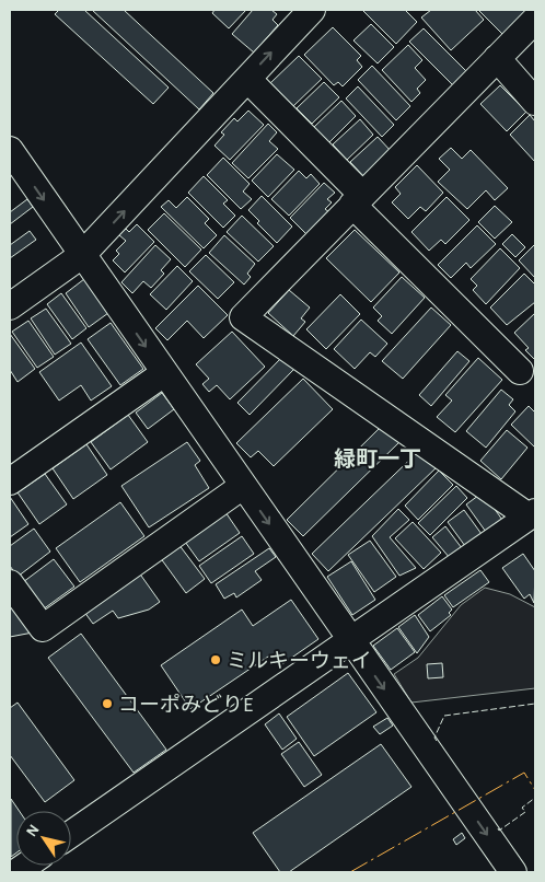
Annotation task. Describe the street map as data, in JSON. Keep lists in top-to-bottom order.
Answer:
{
  "districts": ["緑町一丁"],
  "places": ["ミルキーウェイ", "コーポみどりE"],
  "north": "top left"
}
